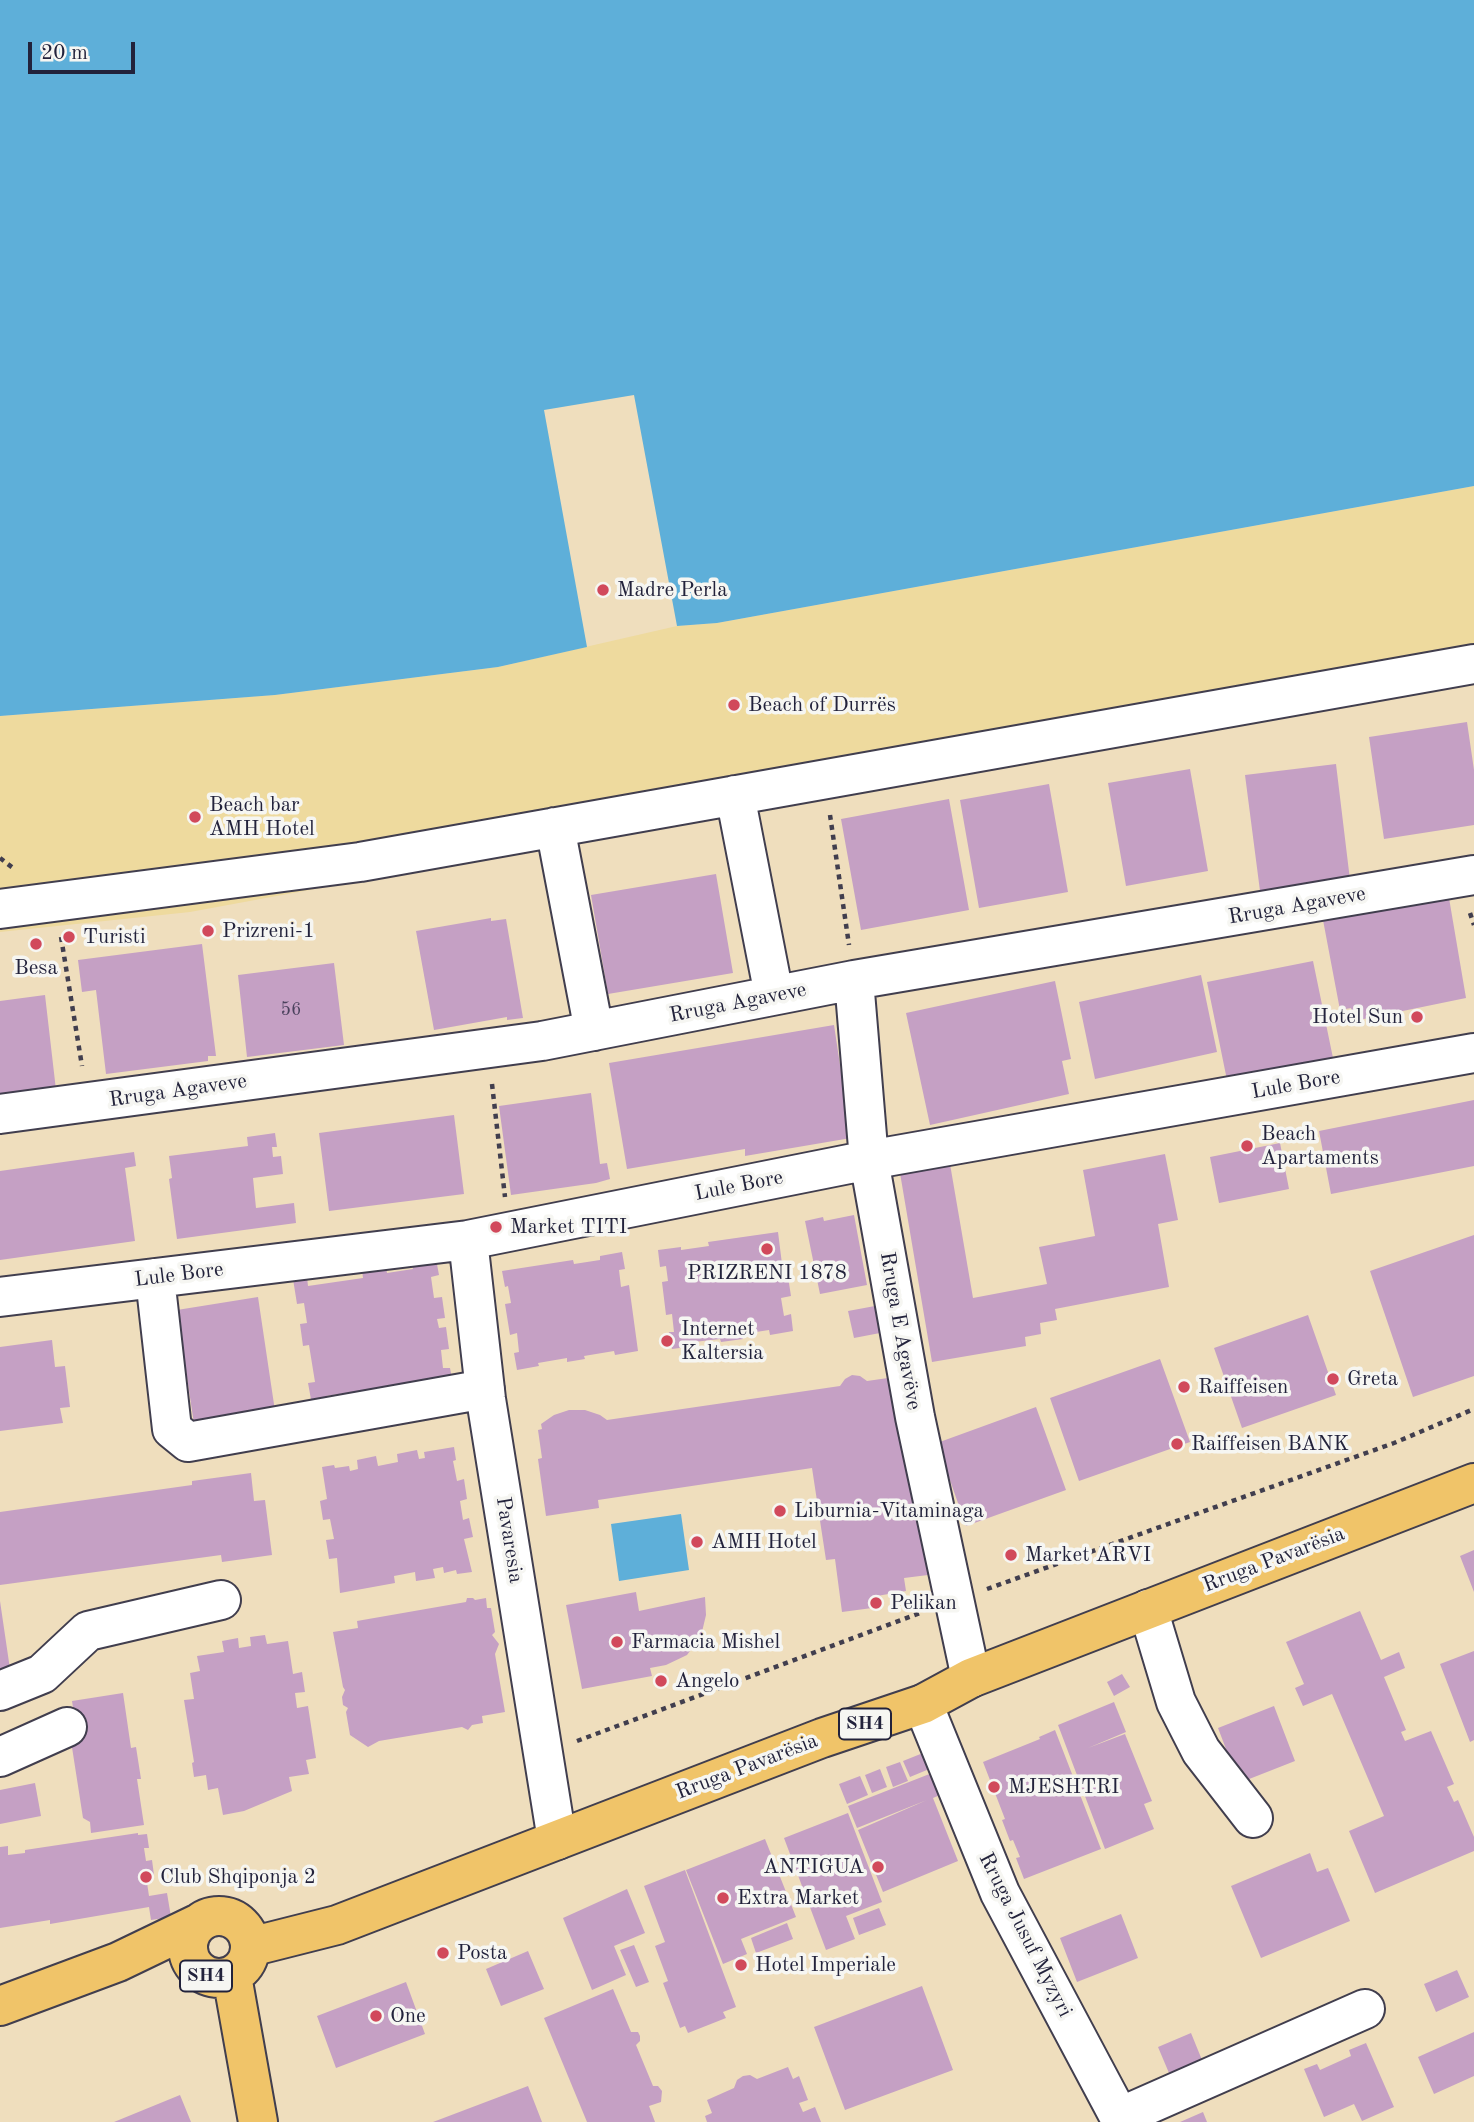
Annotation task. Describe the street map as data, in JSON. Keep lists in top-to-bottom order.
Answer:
{
  "streets": {
    "main road": ["Rruga Pavarësia", "SH4"],
    "street": [
      "Rruga Agaveve",
      "Lule Bore",
      "Rruga E Agavëve",
      "Pavaresia",
      "Rruga Jusuf Myzyri"
    ]
  },
  "crossings": [
    ["Rruga Agaveve", "Rruga E Agavëve"],
    ["Lule Bore", "Rruga E Agavëve"],
    ["Lule Bore", "Pavaresia"],
    ["Rruga E Agavëve", "Rruga Pavarësia"],
    ["Pavaresia", "Rruga Pavarësia"],
    ["Rruga Pavarësia", "SH4"],
    ["Rruga Pavarësia", "Rruga Jusuf Myzyri"]
  ],
  "places": [
    "Madre Perla",
    "Beach of Durrës",
    "Beach bar AMH Hotel",
    "Prizreni-1",
    "Turisti",
    "Besa",
    "Hotel Sun",
    "Beach Apartaments",
    "Market TITI",
    "PRIZRENI 1878",
    "Internet Kaltersia",
    "Greta",
    "Raiffeisen",
    "Raiffeisen BANK",
    "Liburnia-Vitaminaga",
    "AMH Hotel",
    "Market ARVI",
    "Pelikan",
    "Farmacia Mishel",
    "Angelo",
    "MJESHTRI",
    "ANTIGUA",
    "Club Shqiponja 2",
    "Extra Market",
    "Posta",
    "Hotel Imperiale",
    "One"
  ],
  "house_numbers": ["56"],
  "scale_bar": "20 m"
}
